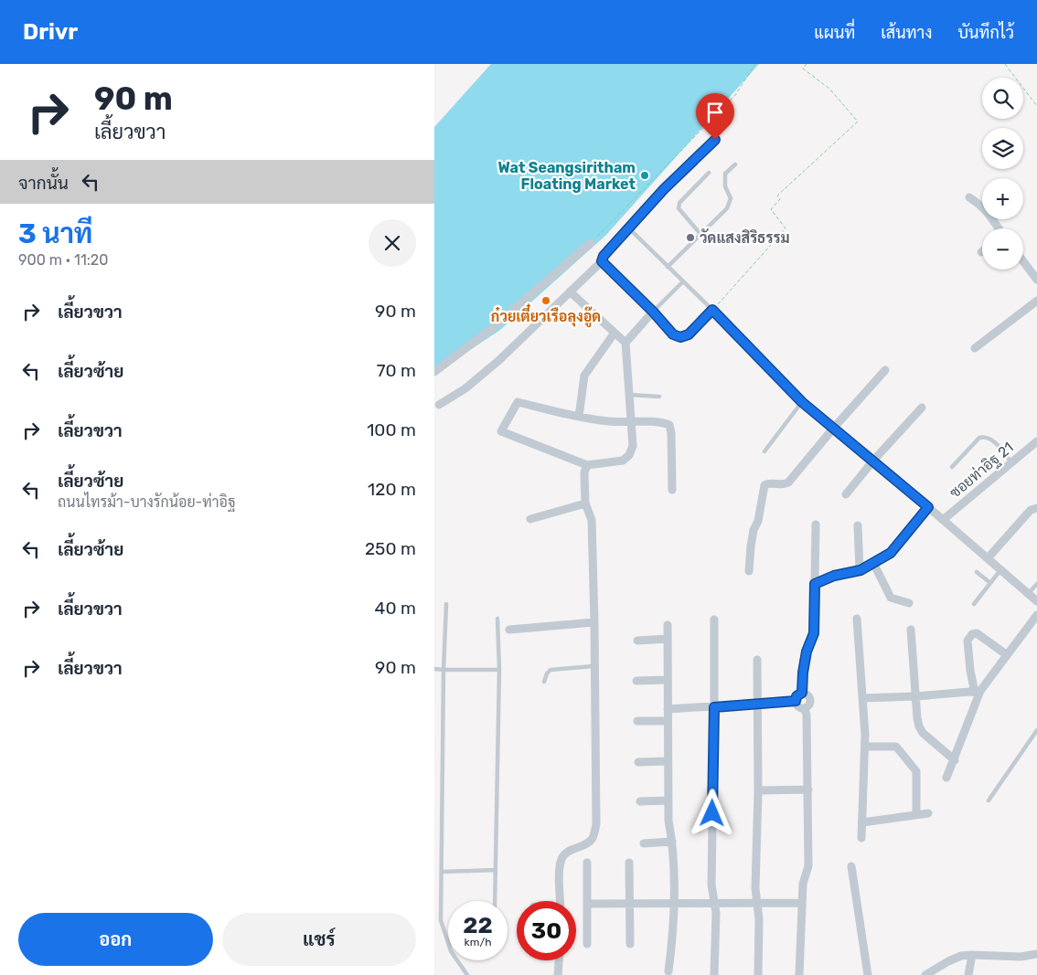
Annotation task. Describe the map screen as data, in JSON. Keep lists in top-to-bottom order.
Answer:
{
  "streets": {
    "street": ["ซอยท่าอิฐ 21"]
  },
  "places": ["Wat Seangsiritham Floating Market", "วัดแสงสิริธรรม", "ก๋วยเตี๋ยวเรือลุงอู๊ด"],
  "page": {
    "header": "Drivr",
    "nav": ["แผนที่", "เส้นทาง", "บันทึกไว้"],
    "turn": ["90 m", "เลี้ยวขวา"],
    "map_buttons": ["+", "−"],
    "then": "จากนั้น",
    "heading": ["3 นาที", "900 m · 11:20"],
    "list": [
      {
        "name": "เลี้ยวขวา",
        "value": "90 m"
      },
      {
        "name": "เลี้ยวซ้าย",
        "value": "70 m"
      },
      {
        "name": "เลี้ยวขวา",
        "value": "100 m"
      },
      {
        "name": "เลี้ยวซ้าย",
        "note": "ถนนไทรม้า-บางรักน้อย-ท่าอิฐ",
        "value": "120 m"
      },
      {
        "name": "เลี้ยวซ้าย",
        "value": "250 m"
      },
      {
        "name": "เลี้ยวขวา",
        "value": "40 m"
      },
      {
        "name": "เลี้ยวขวา",
        "value": "90 m"
      }
    ],
    "speed": "22 km/h",
    "limit": "30",
    "buttons": ["ออก", "แชร์"]
  }
}
